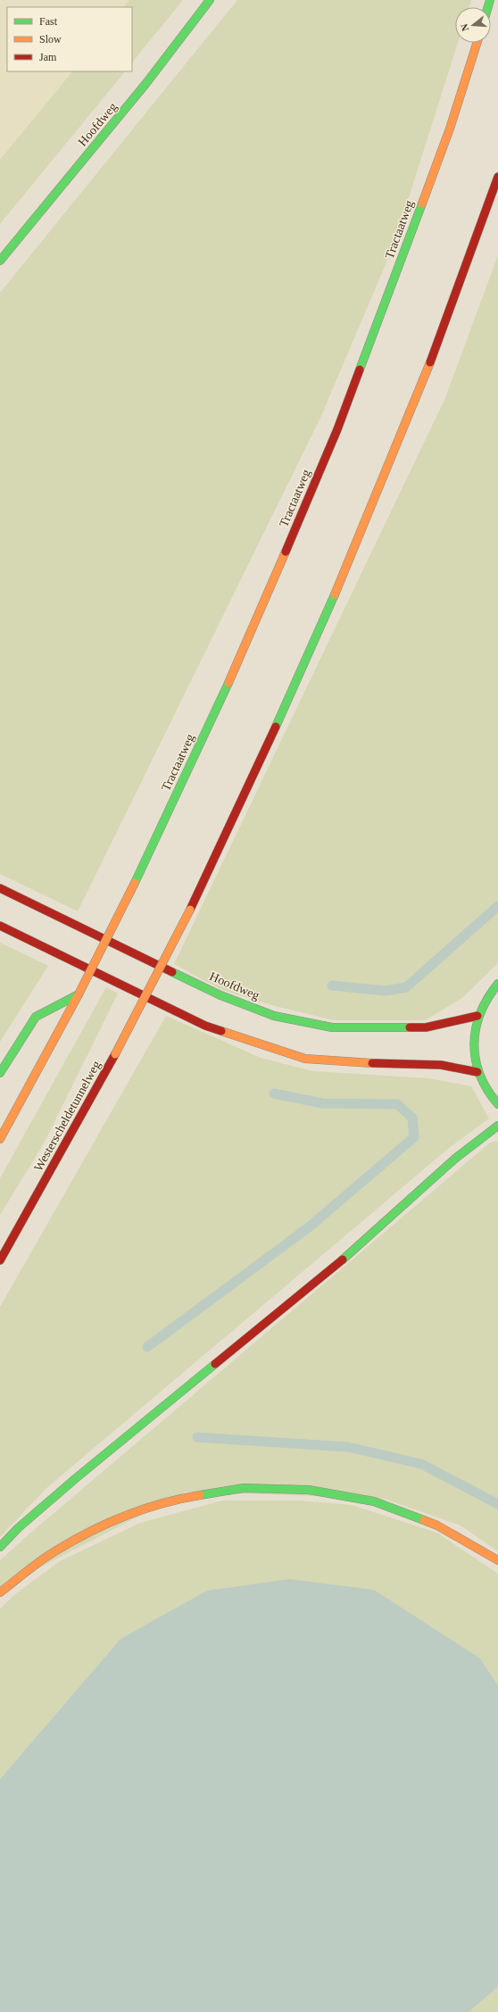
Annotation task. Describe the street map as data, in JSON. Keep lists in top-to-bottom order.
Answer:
{
  "streets": {
    "highway": ["Hoofdweg", "Tractaatweg", "Westerscheldetunnelweg"]
  },
  "legend": ["Fast", "Slow", "Jam"],
  "north": "left"
}
